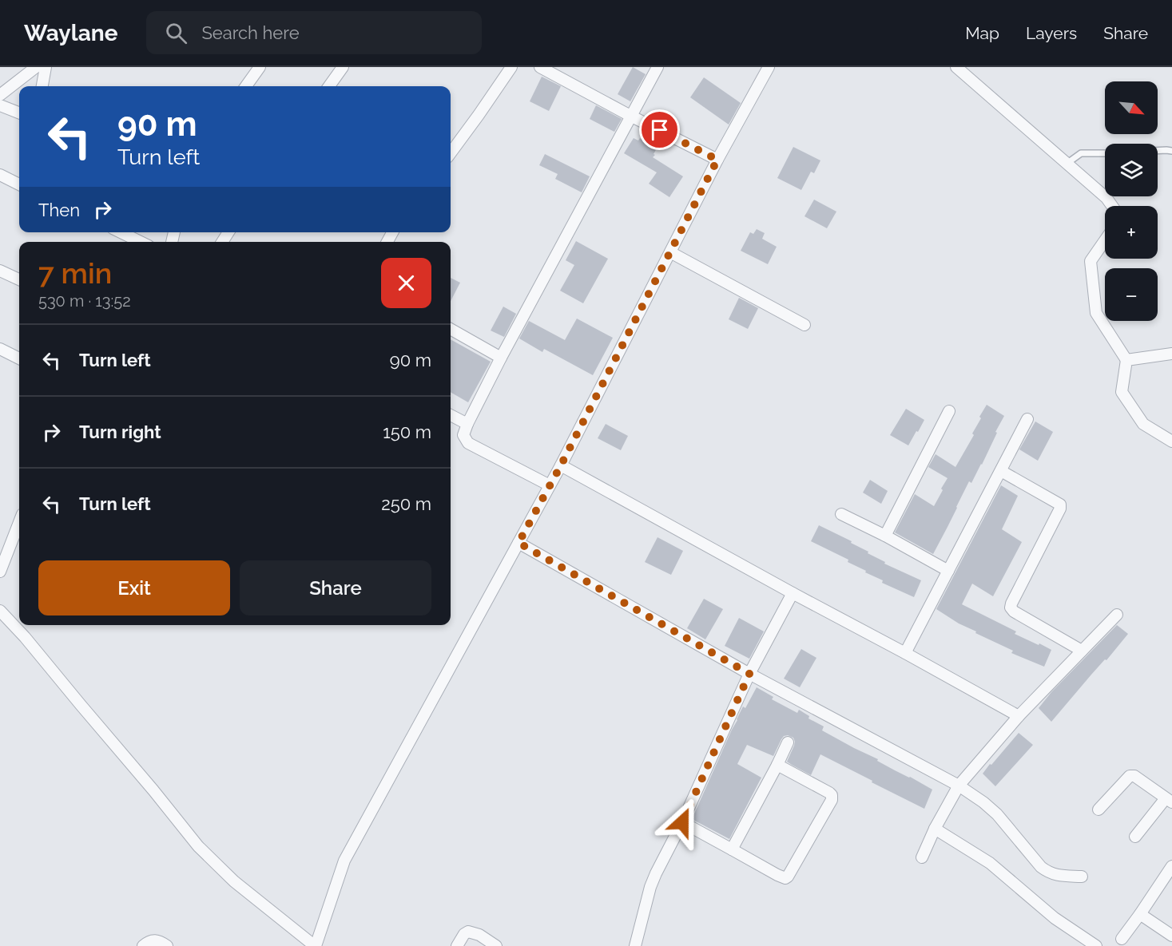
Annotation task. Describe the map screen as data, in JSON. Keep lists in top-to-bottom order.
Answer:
{
  "north": "bottom right",
  "page": {
    "header": "Waylane",
    "search": "Search here",
    "nav": ["Map", "Layers", "Share"],
    "map_buttons": ["+", "−"],
    "turn": ["90 m", "Turn left"],
    "then": "Then",
    "heading": ["7 min", "530 m · 13:52"],
    "list": [
      {
        "name": "Turn left",
        "value": "90 m"
      },
      {
        "name": "Turn right",
        "value": "150 m"
      },
      {
        "name": "Turn left",
        "value": "250 m"
      }
    ],
    "buttons": ["Exit", "Share"]
  }
}
